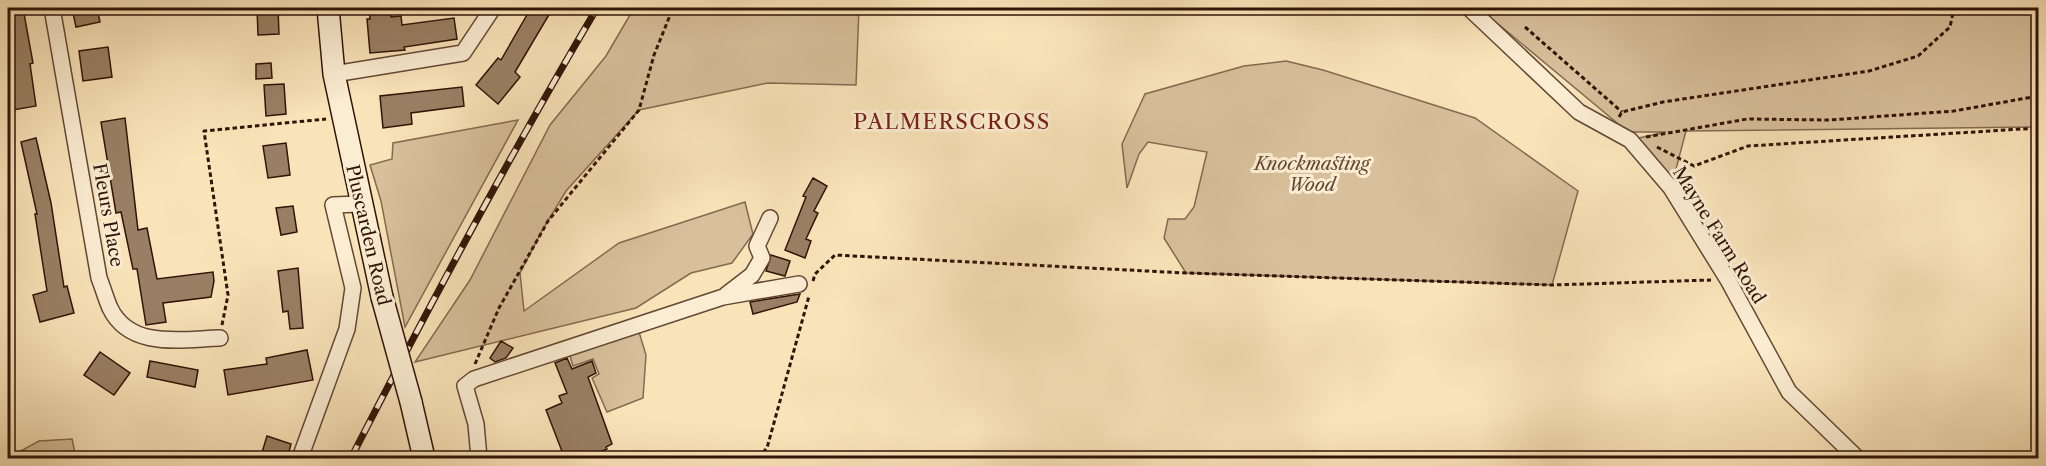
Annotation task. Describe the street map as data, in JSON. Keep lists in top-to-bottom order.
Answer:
{
  "streets": {
    "main road": ["Pluscarden Road"],
    "street": ["Fleurs Place", "Mayne Farm Road"]
  },
  "districts": ["PALMERSCROSS"],
  "parks": ["Knockmasting Wood"]
}
